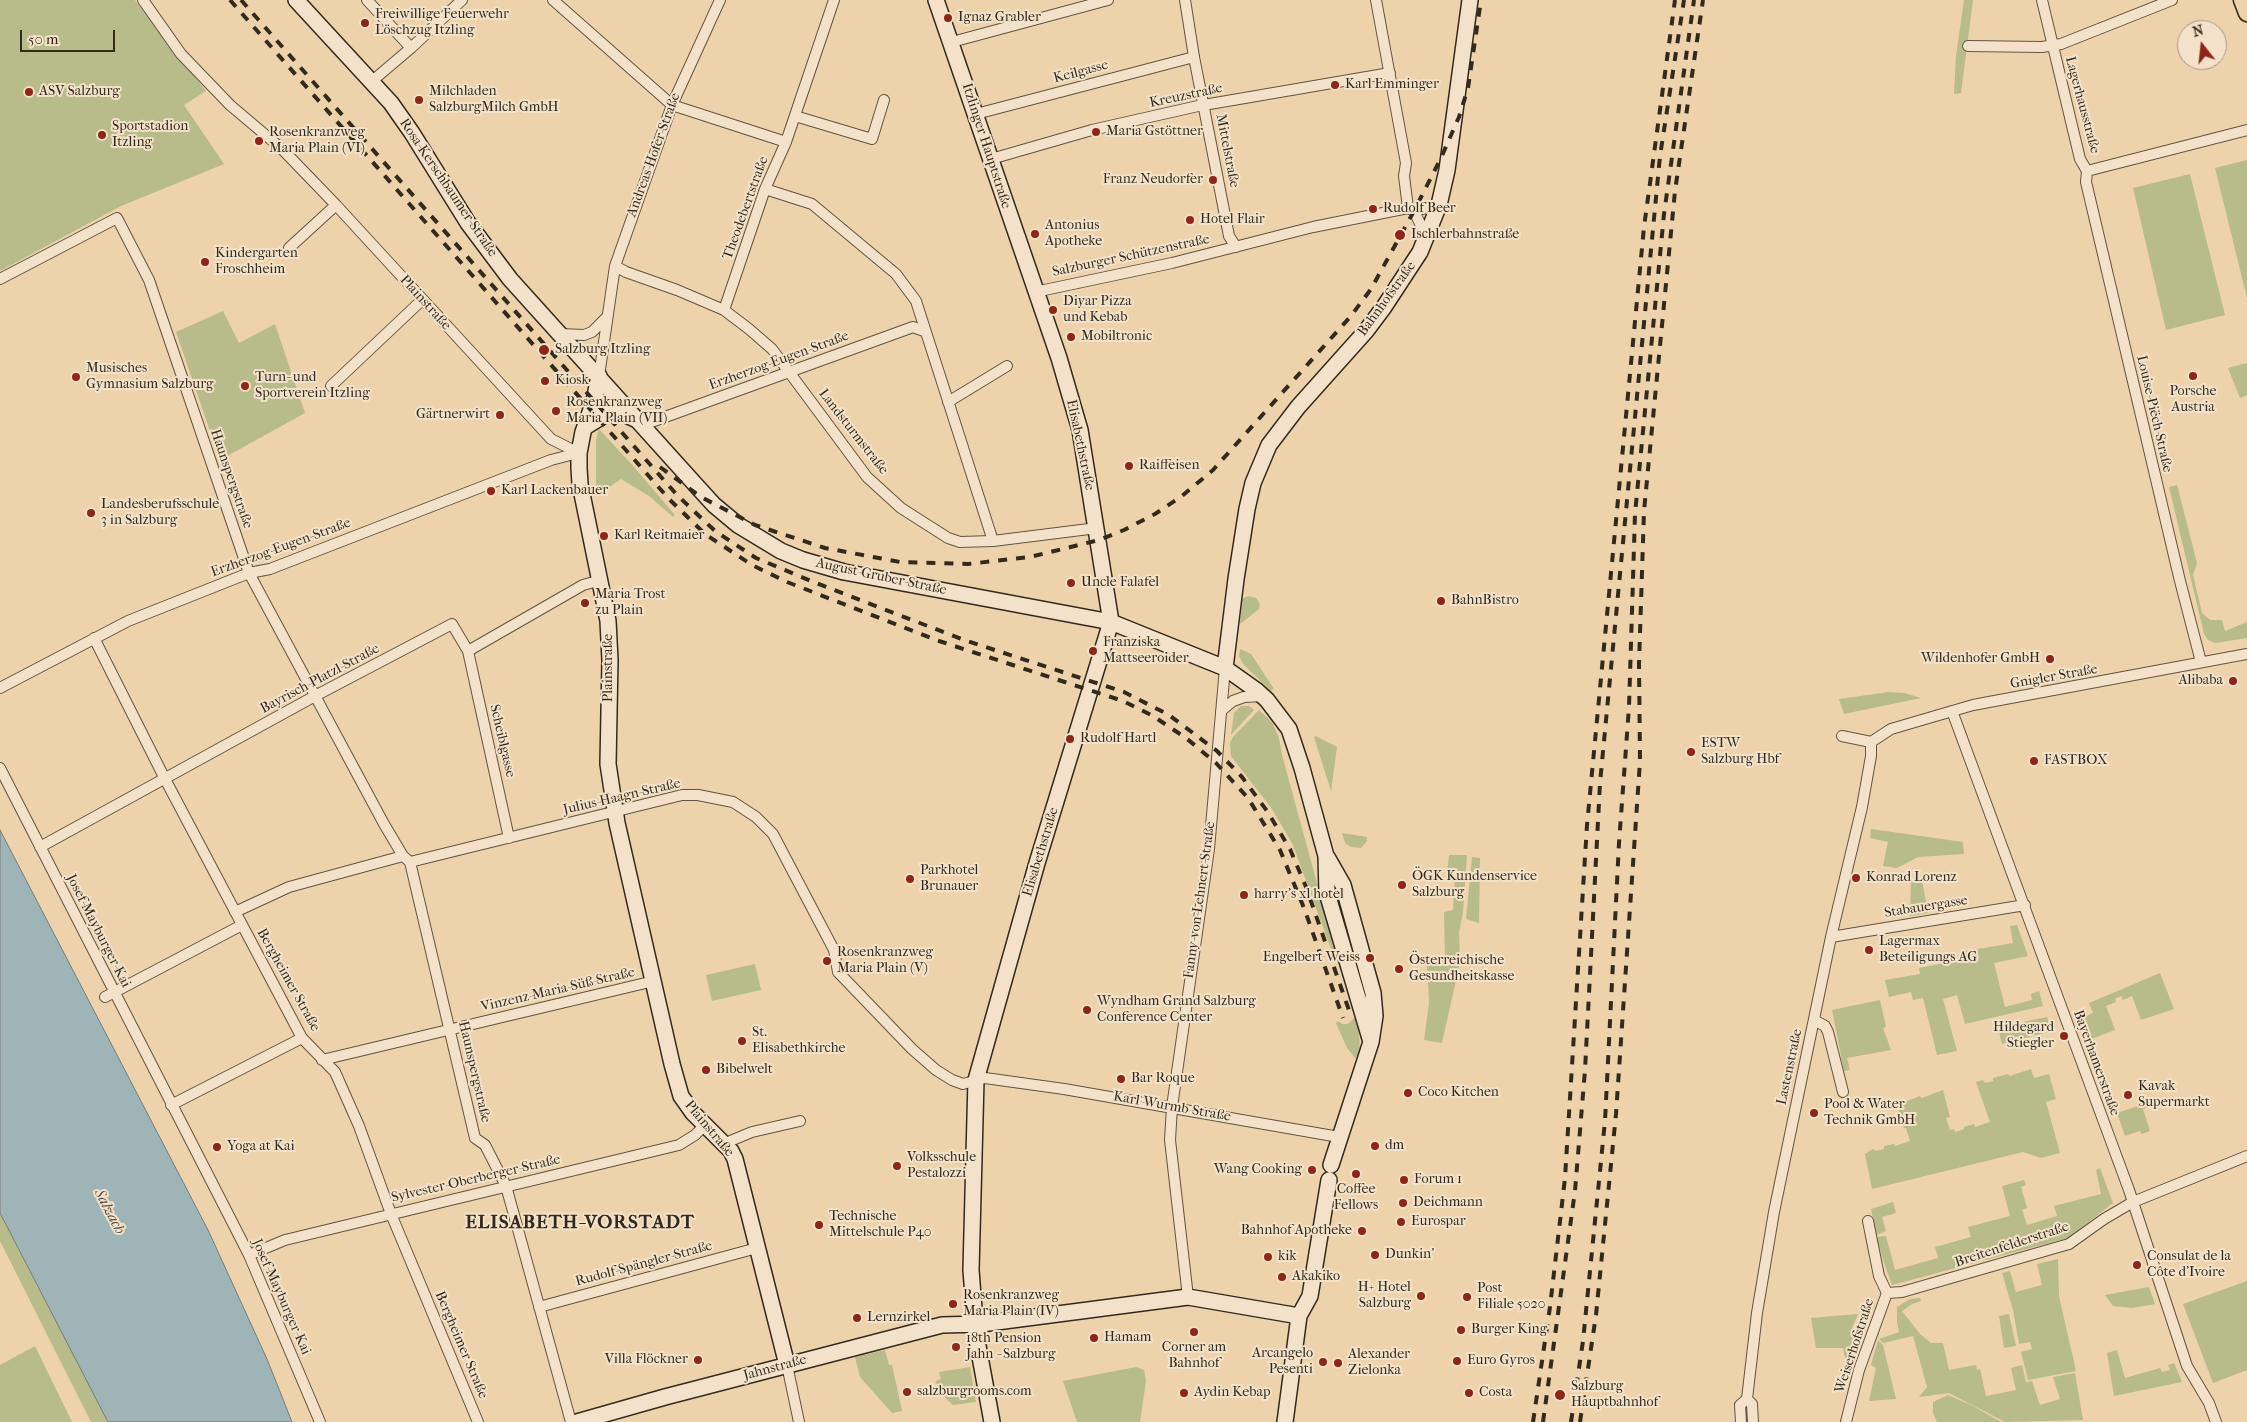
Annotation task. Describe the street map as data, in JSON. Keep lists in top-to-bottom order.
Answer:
{
  "streets": {
    "street": [
      "Keilgasse",
      "Kreuzstraße",
      "Lagerhausstraße",
      "Itzlinger Hauptstraße",
      "Mittelstraße",
      "Andreas-Hofer-Straße",
      "Rosa-Kerschbaumer-Straße",
      "Theodebertstraße",
      "Salzburger Schützenstraße",
      "Bahnhofstraße",
      "Plainstraße",
      "Erzherzog-Eugen-Straße",
      "Louise-Piëch-Straße",
      "Landsturmstraße",
      "Elisabethstraße",
      "Haunspergstraße",
      "August-Gruber-Straße",
      "Gnigler Straße",
      "Bayrisch-Platzl-Straße",
      "Scheiblgasse",
      "Julius-Haagn-Straße",
      "Fanny-von-Lehnert-Straße",
      "Stabauergasse",
      "Josef-Mayburger-Kai",
      "Bergheimer Straße",
      "Vinzenz-Maria-Süß-Straße",
      "Bayerhamerstraße",
      "Lastenstraße",
      "Karl-Wurmb-Straße",
      "Sylvester-Oberberger-Straße",
      "Breitenfelderstraße",
      "Rudolf-Spängler-Straße",
      "Weiserhofstraße",
      "Jahnstraße"
    ]
  },
  "crossings": [
    ["Keilgasse", "Itzlinger Hauptstraße"],
    ["Keilgasse", "Mittelstraße"],
    ["Kreuzstraße", "Itzlinger Hauptstraße"],
    ["Kreuzstraße", "Mittelstraße"],
    ["Lagerhausstraße", "Louise-Piëch-Straße"],
    ["Itzlinger Hauptstraße", "Salzburger Schützenstraße"],
    ["Itzlinger Hauptstraße", "Elisabethstraße"],
    ["Mittelstraße", "Salzburger Schützenstraße"],
    ["Andreas-Hofer-Straße", "Rosa-Kerschbaumer-Straße"],
    ["Andreas-Hofer-Straße", "Plainstraße"],
    ["Andreas-Hofer-Straße", "Erzherzog-Eugen-Straße"],
    ["Andreas-Hofer-Straße", "Landsturmstraße"],
    ["Andreas-Hofer-Straße", "August-Gruber-Straße"],
    ["Rosa-Kerschbaumer-Straße", "August-Gruber-Straße"],
    ["Theodebertstraße", "Landsturmstraße"],
    ["Salzburger Schützenstraße", "Bahnhofstraße"],
    ["Salzburger Schützenstraße", "Elisabethstraße"],
    ["Bahnhofstraße", "Fanny-von-Lehnert-Straße"],
    ["Plainstraße", "Erzherzog-Eugen-Straße"],
    ["Plainstraße", "Julius-Haagn-Straße"],
    ["Plainstraße", "Vinzenz-Maria-Süß-Straße"],
    ["Plainstraße", "Sylvester-Oberberger-Straße"],
    ["Plainstraße", "Rudolf-Spängler-Straße"],
    ["Plainstraße", "Jahnstraße"],
    ["Erzherzog-Eugen-Straße", "Landsturmstraße"],
    ["Erzherzog-Eugen-Straße", "Haunspergstraße"],
    ["Erzherzog-Eugen-Straße", "August-Gruber-Straße"],
    ["Erzherzog-Eugen-Straße", "Bergheimer Straße"],
    ["Louise-Piëch-Straße", "Gnigler Straße"],
    ["Landsturmstraße", "Elisabethstraße"],
    ["Elisabethstraße", "August-Gruber-Straße"],
    ["Elisabethstraße", "Julius-Haagn-Straße"],
    ["Elisabethstraße", "Karl-Wurmb-Straße"],
    ["Elisabethstraße", "Jahnstraße"],
    ["Haunspergstraße", "Bayrisch-Platzl-Straße"],
    ["Haunspergstraße", "Julius-Haagn-Straße"],
    ["Haunspergstraße", "Vinzenz-Maria-Süß-Straße"],
    ["Haunspergstraße", "Sylvester-Oberberger-Straße"],
    ["Haunspergstraße", "Rudolf-Spängler-Straße"],
    ["August-Gruber-Straße", "Fanny-von-Lehnert-Straße"],
    ["August-Gruber-Straße", "Karl-Wurmb-Straße"],
    ["Gnigler Straße", "Bayerhamerstraße"],
    ["Gnigler Straße", "Lastenstraße"],
    ["Bayrisch-Platzl-Straße", "Scheiblgasse"],
    ["Bayrisch-Platzl-Straße", "Josef-Mayburger-Kai"],
    ["Bayrisch-Platzl-Straße", "Bergheimer Straße"],
    ["Scheiblgasse", "Julius-Haagn-Straße"],
    ["Julius-Haagn-Straße", "Bergheimer Straße"],
    ["Julius-Haagn-Straße", "Karl-Wurmb-Straße"],
    ["Fanny-von-Lehnert-Straße", "Karl-Wurmb-Straße"],
    ["Fanny-von-Lehnert-Straße", "Jahnstraße"],
    ["Stabauergasse", "Bayerhamerstraße"],
    ["Stabauergasse", "Lastenstraße"],
    ["Josef-Mayburger-Kai", "Sylvester-Oberberger-Straße"],
    ["Bergheimer Straße", "Vinzenz-Maria-Süß-Straße"],
    ["Bergheimer Straße", "Sylvester-Oberberger-Straße"],
    ["Bayerhamerstraße", "Breitenfelderstraße"],
    ["Breitenfelderstraße", "Weiserhofstraße"]
  ],
  "districts": ["ELISABETH-VORSTADT"],
  "water": ["Salzach"],
  "places": [
    "Ignaz Grabler",
    "Freiwillige Feuerwehr Löschzug Itzling",
    "Karl Emminger",
    "ASV Salzburg",
    "Milchladen SalzburgMilch GmbH",
    "Maria Gstöttner",
    "Sportstadion Itzling",
    "Rosenkranzweg Maria Plain (VI)",
    "Franz Neudorfer",
    "Rudolf Beer",
    "Hotel Flair",
    "Antonius Apotheke",
    "Ischlerbahnstraße",
    "Kindergarten Froschheim",
    "Diyar Pizza und Kebab",
    "Mobiltronic",
    "Salzburg Itzling",
    "Porsche Austria",
    "Musisches Gymnasium Salzburg",
    "Kiosk",
    "Turn- und Sportverein Itzling",
    "Rosenkranzweg Maria Plain (VII)",
    "Gärtnerwirt",
    "Raiffeisen",
    "Karl Lackenbauer",
    "Landesberufsschule 3 in Salzburg",
    "Karl Reitmaier",
    "Uncle Falafel",
    "BahnBistro",
    "Maria Trost zu Plain",
    "Franziska Mattseeroider",
    "Wildenhofer GmbH",
    "Alibaba",
    "Rudolf Hartl",
    "ESTW Salzburg Hbf",
    "FASTBOX",
    "Konrad Lorenz",
    "Parkhotel Brunauer",
    "ÖGK Kundenservice Salzburg",
    "harry’s xl hotel",
    "Lagermax Beteiligungs AG",
    "Engelbert Weiss",
    "Rosenkranzweg Maria Plain (V)",
    "Österreichische Gesundheitskasse",
    "Wyndham Grand Salzburg Conference Center",
    "Hildegard Stiegler",
    "St. Elisabethkirche",
    "Bibelwelt",
    "Bar Roque",
    "Coco Kitchen",
    "Kavak Supermarkt",
    "Pool & Water Technik GmbH",
    "dm",
    "Yoga at Kai",
    "Volksschule Pestalozzi",
    "Wang Cooking",
    "Coffee Fellows",
    "Forum 1",
    "Deichmann",
    "Eurospar",
    "Technische Mittelschule P40",
    "Bahnhof Apotheke",
    "Dunkin'",
    "kik",
    "Consulat de la Côte d'Ivoire",
    "Akakiko",
    "H+ Hotel Salzburg",
    "Post Filiale 5020",
    "Rosenkranzweg Maria Plain (IV)",
    "Lernzirkel",
    "Burger King",
    "Corner am Bahnhof",
    "Hamam",
    "18th Pension Jahn - Salzburg",
    "Villa Flöckner",
    "Euro Gyros",
    "Arcangelo Pesenti",
    "Alexander Zielonka",
    "salzburgrooms.com",
    "Aydin Kebap",
    "Costa",
    "Salzburg Hauptbahnhof"
  ],
  "scale_bar": "50 m",
  "north": "top"
}
